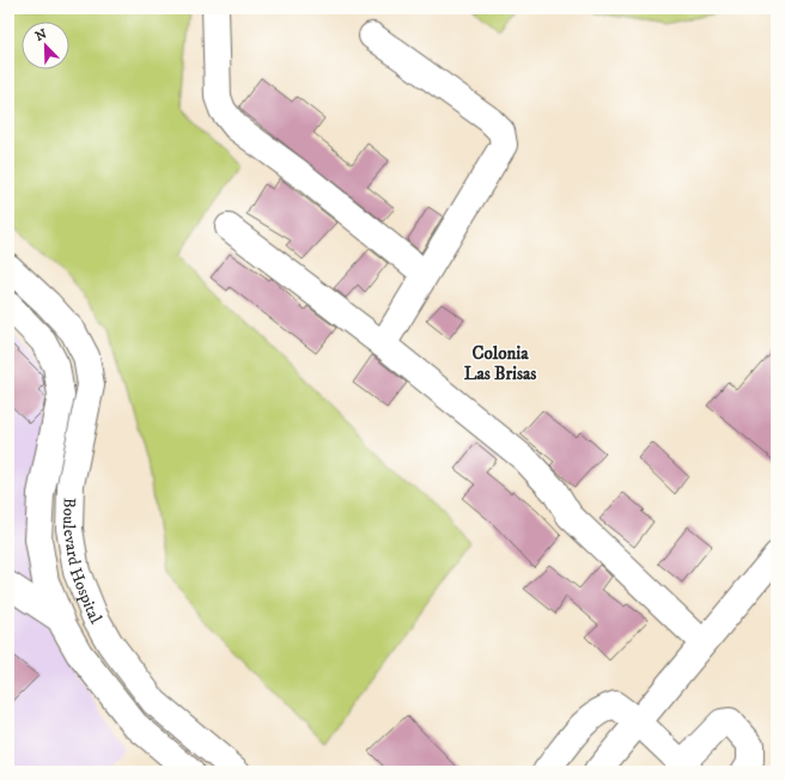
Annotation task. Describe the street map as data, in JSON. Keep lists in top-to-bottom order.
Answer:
{
  "streets": {
    "street": ["Boulevard Hospital"]
  },
  "districts": ["Colonia Las Brisas"],
  "north": "top left"
}
